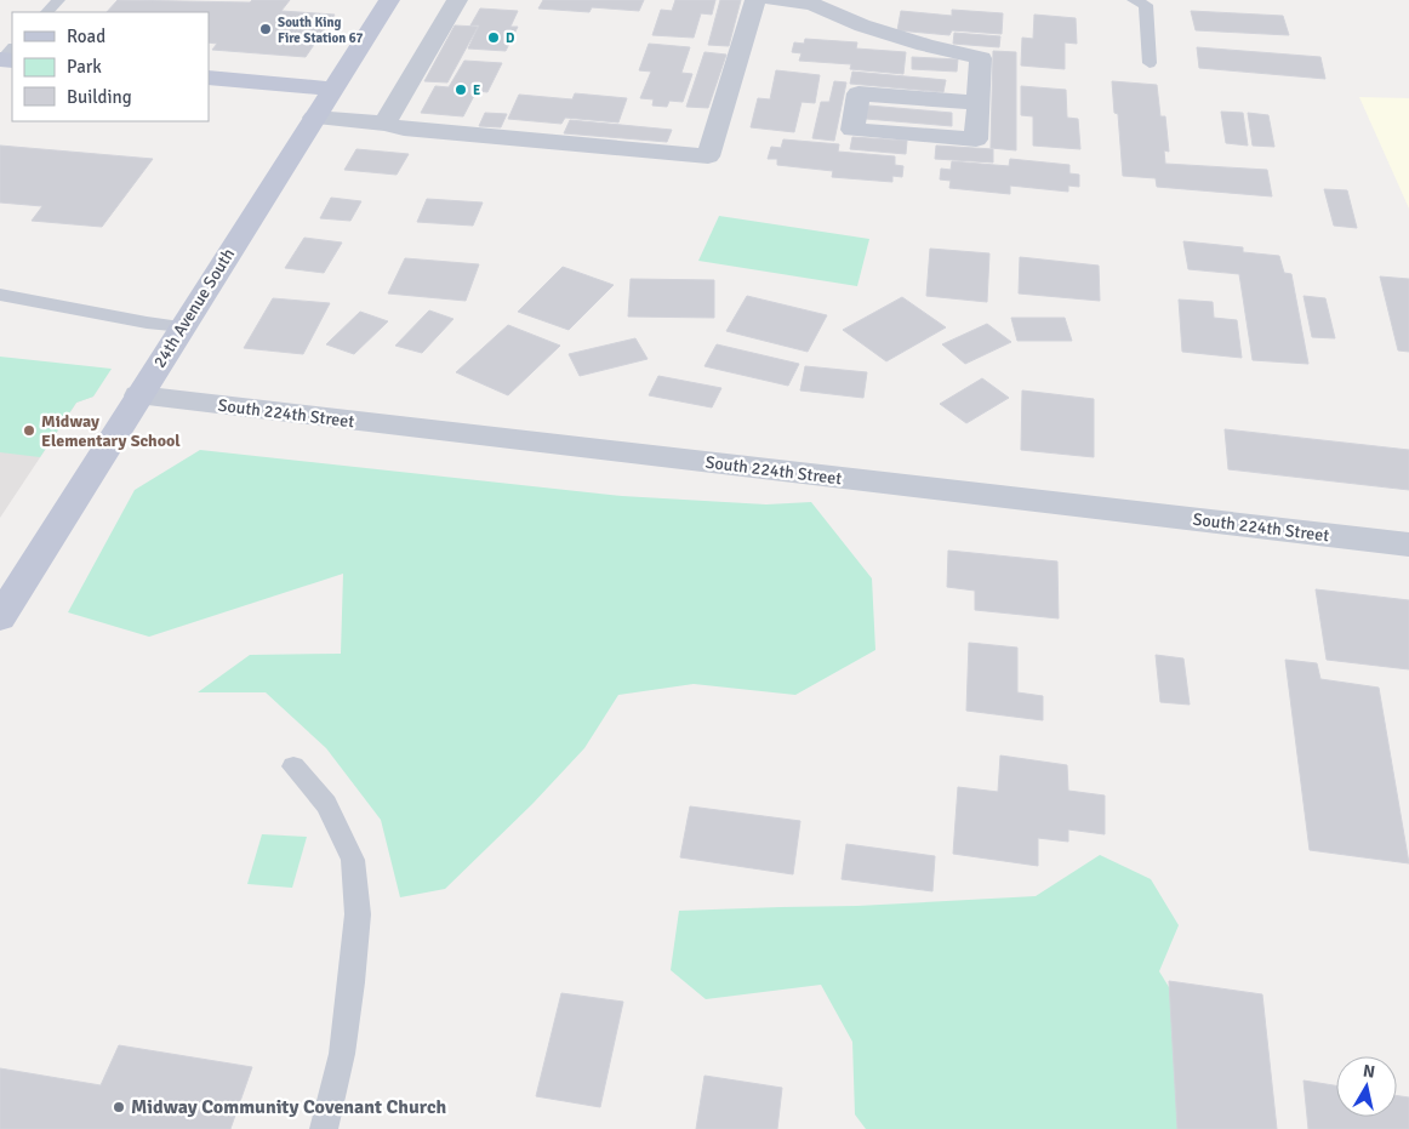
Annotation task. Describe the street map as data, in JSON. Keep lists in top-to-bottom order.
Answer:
{
  "streets": {
    "street": ["24th Avenue South", "South 224th Street"]
  },
  "crossings": [
    ["24th Avenue South", "South 224th Street"]
  ],
  "places": [
    "South King Fire Station 67",
    "D",
    "E",
    "Midway Elementary School",
    "Midway Community Covenant Church"
  ],
  "legend": ["Road", "Park", "Building"],
  "north": "top"
}
